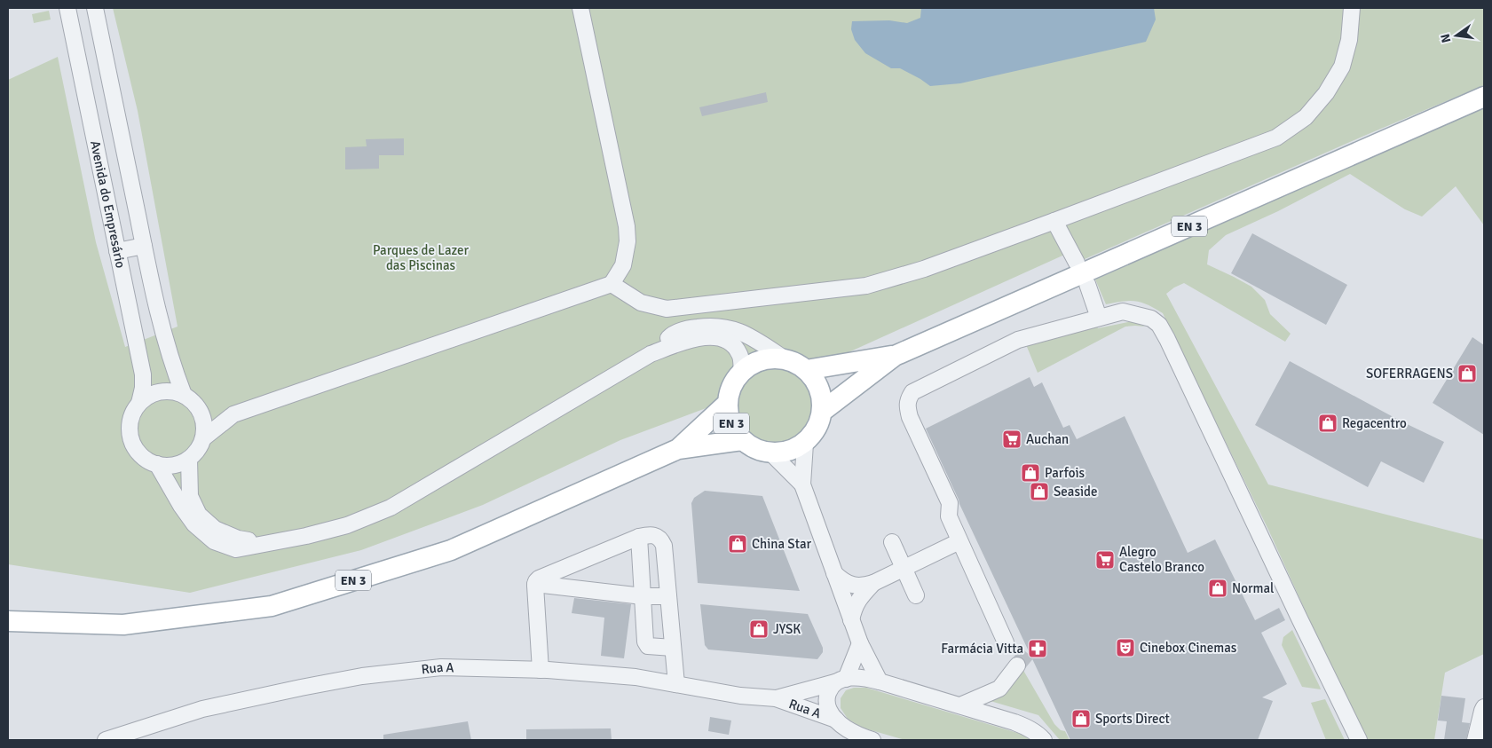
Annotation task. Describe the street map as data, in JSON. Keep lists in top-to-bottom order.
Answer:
{
  "streets": {
    "main road": ["EN 3"],
    "street": ["Avenida do Empresário", "Rua A"]
  },
  "parks": ["Parques de Lazer das Piscinas"],
  "places": {
    "shop": [
      "SOFERRAGENS",
      "Regacentro",
      "Parfois",
      "Seaside",
      "China Star",
      "Normal",
      "JYSK",
      "Sports Direct"
    ],
    "supermarket": ["Auchan", "Alegro Castelo Branco"],
    "theatre": ["Cinebox Cinemas"],
    "pharmacy": ["Farmácia Vitta"]
  },
  "north": "left"
}
